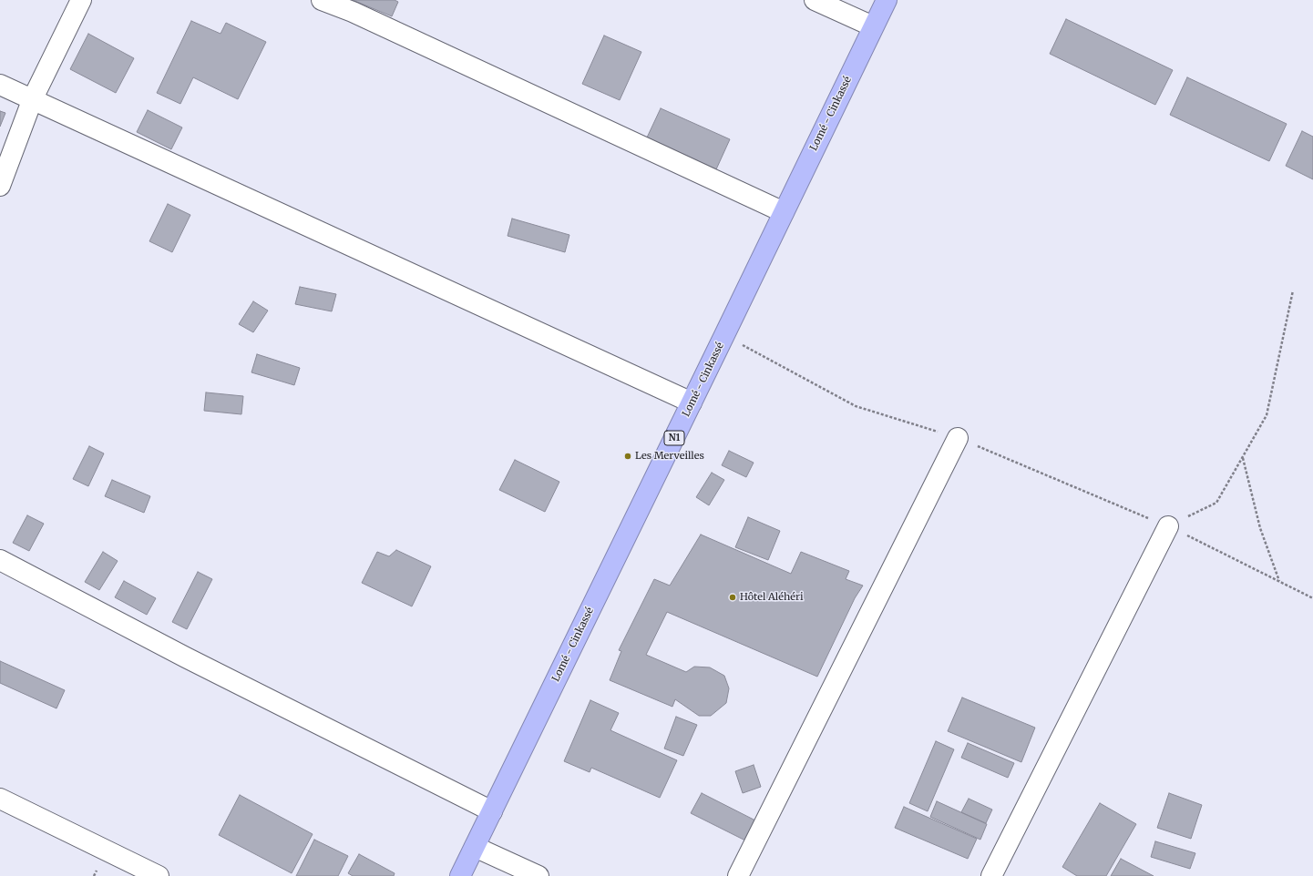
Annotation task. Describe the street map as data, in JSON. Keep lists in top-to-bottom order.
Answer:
{
  "streets": {
    "highway": ["Lomé - Cinkassé", "N1"]
  },
  "places": ["Les Merveilles", "Hôtel Aléhéri"]
}
